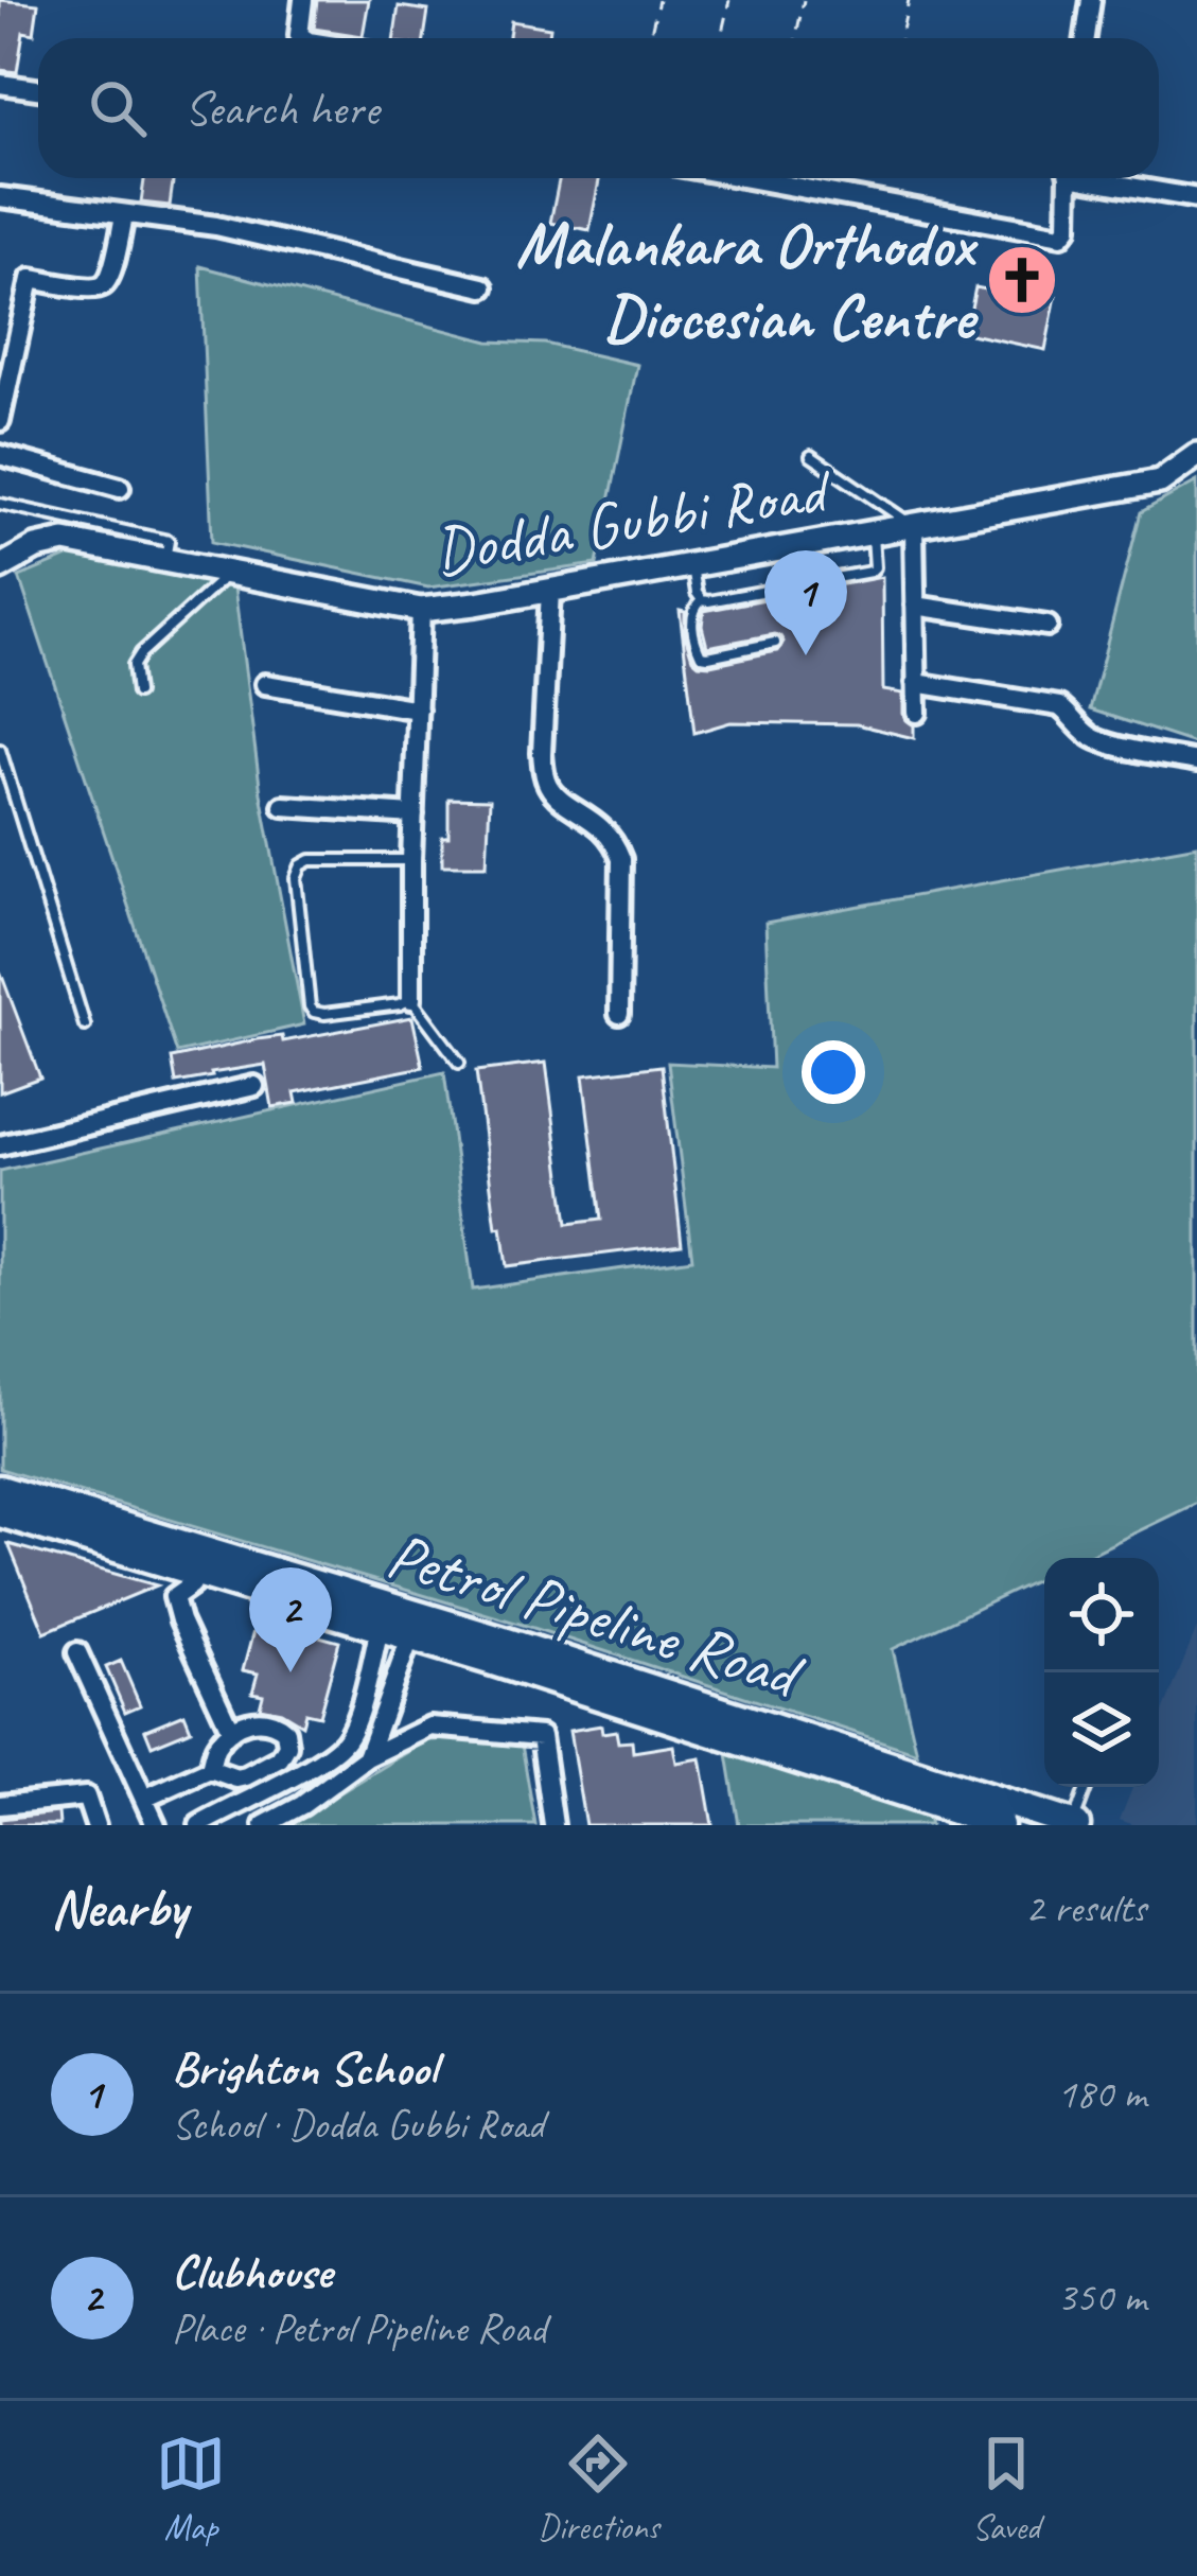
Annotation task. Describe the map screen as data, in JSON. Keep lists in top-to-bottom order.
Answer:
{
  "streets": {
    "main road": ["Petrol Pipeline Road"],
    "street": ["Dodda Gubbi Road"]
  },
  "places": {
    "church": ["Malankara Orthodox Diocesian Centre"]
  },
  "page": {
    "search": "Search here",
    "pins": ["1", "2"],
    "heading": ["Nearby", "2 results"],
    "list": [
      {
        "mark": "1",
        "name": "Brighton School",
        "note": "School · Dodda Gubbi Road",
        "value": "180 m"
      },
      {
        "mark": "2",
        "name": "Clubhouse",
        "note": "Place · Petrol Pipeline Road",
        "value": "350 m"
      }
    ],
    "nav": ["Map", "Directions", "Saved"]
  }
}
